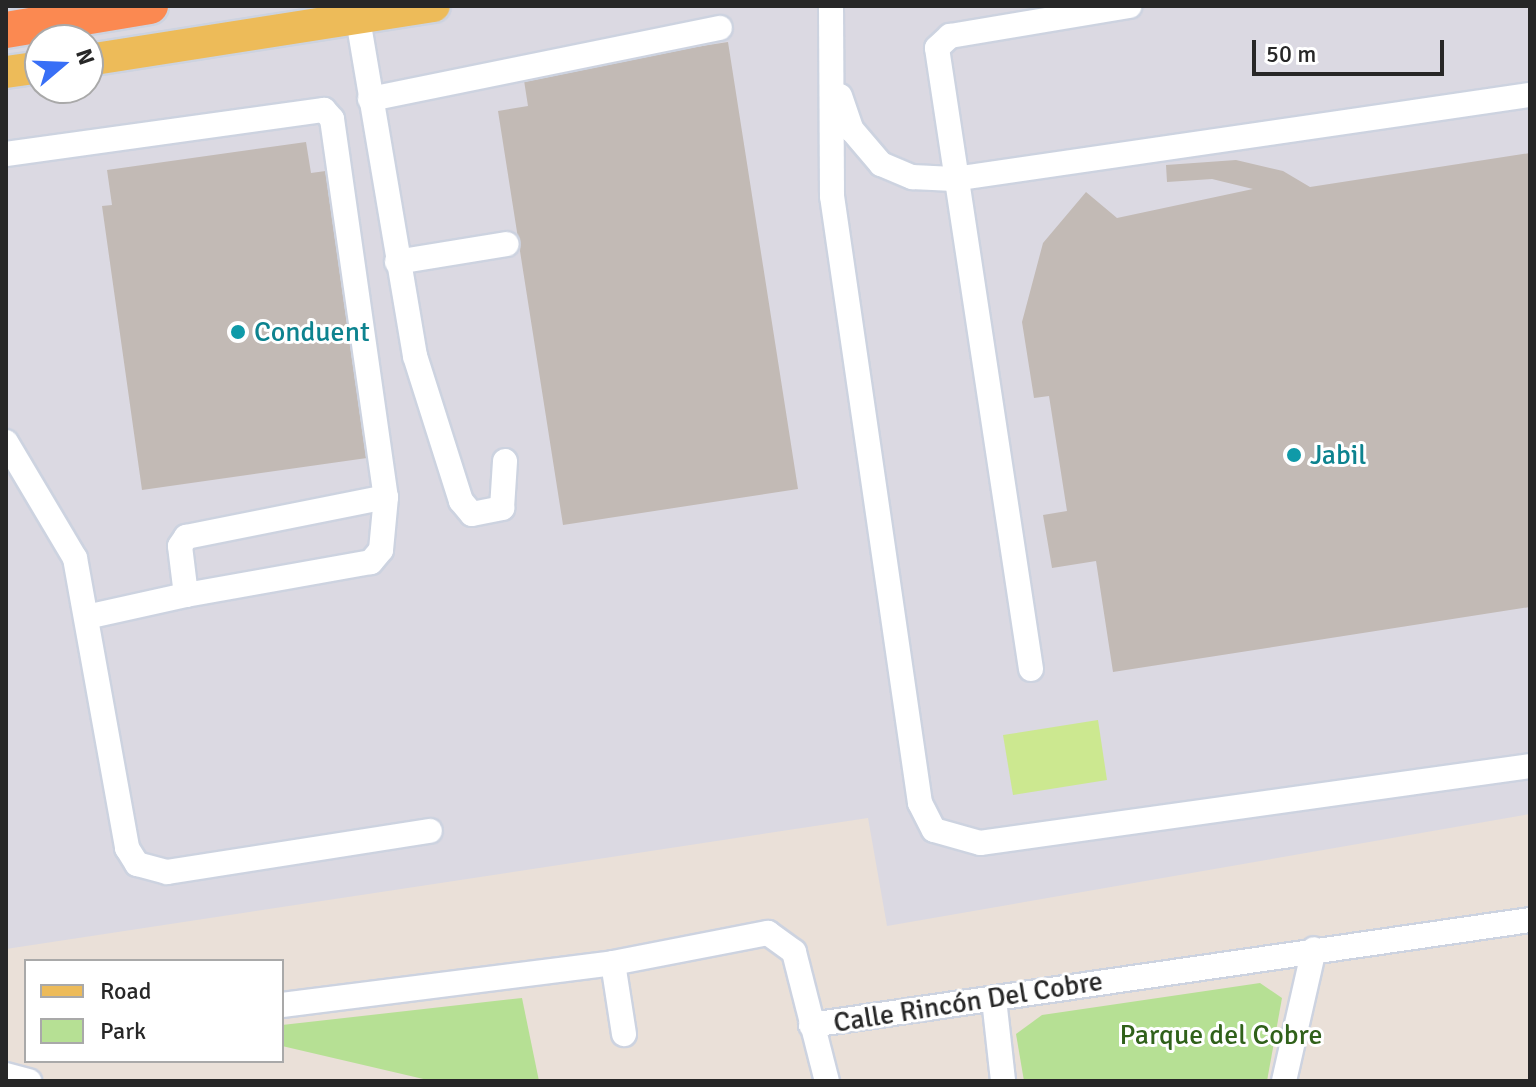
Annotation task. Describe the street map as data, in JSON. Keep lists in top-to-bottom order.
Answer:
{
  "streets": {
    "street": ["Calle Rincón Del Cobre"]
  },
  "parks": ["Parque del Cobre"],
  "places": ["Conduent", "Jabil"],
  "legend": ["Road", "Park"],
  "scale_bar": "50 m",
  "north": "right"
}
